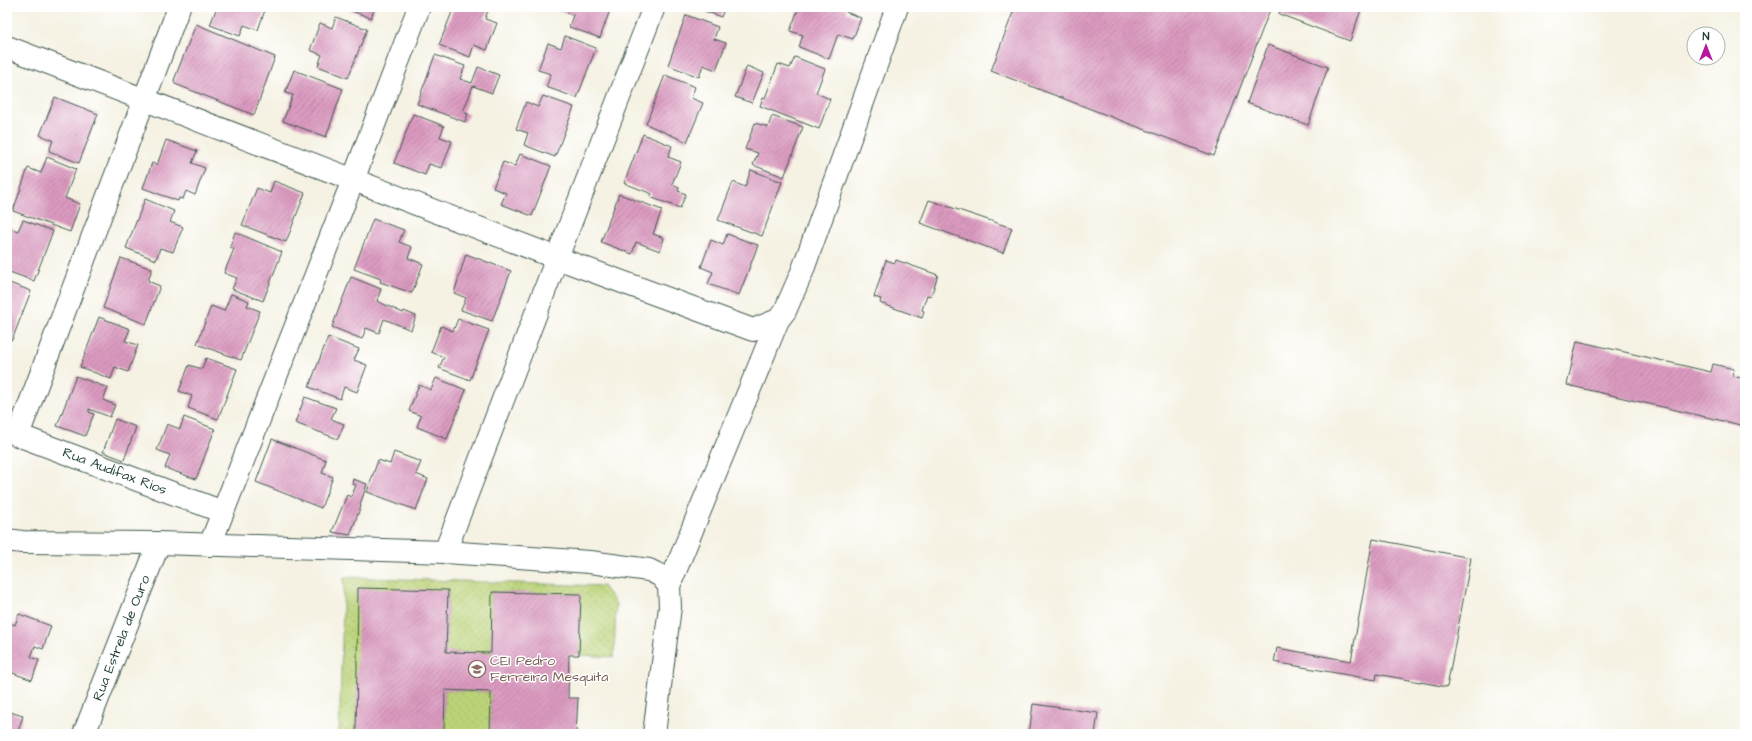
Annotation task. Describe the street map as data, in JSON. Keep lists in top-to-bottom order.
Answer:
{
  "streets": {
    "street": ["Rua Audifax Rios", "Rua Estrela de Ouro"]
  },
  "places": {
    "school or university": ["CEI Pedro Ferreira Mesquita"]
  },
  "north": "top"
}
